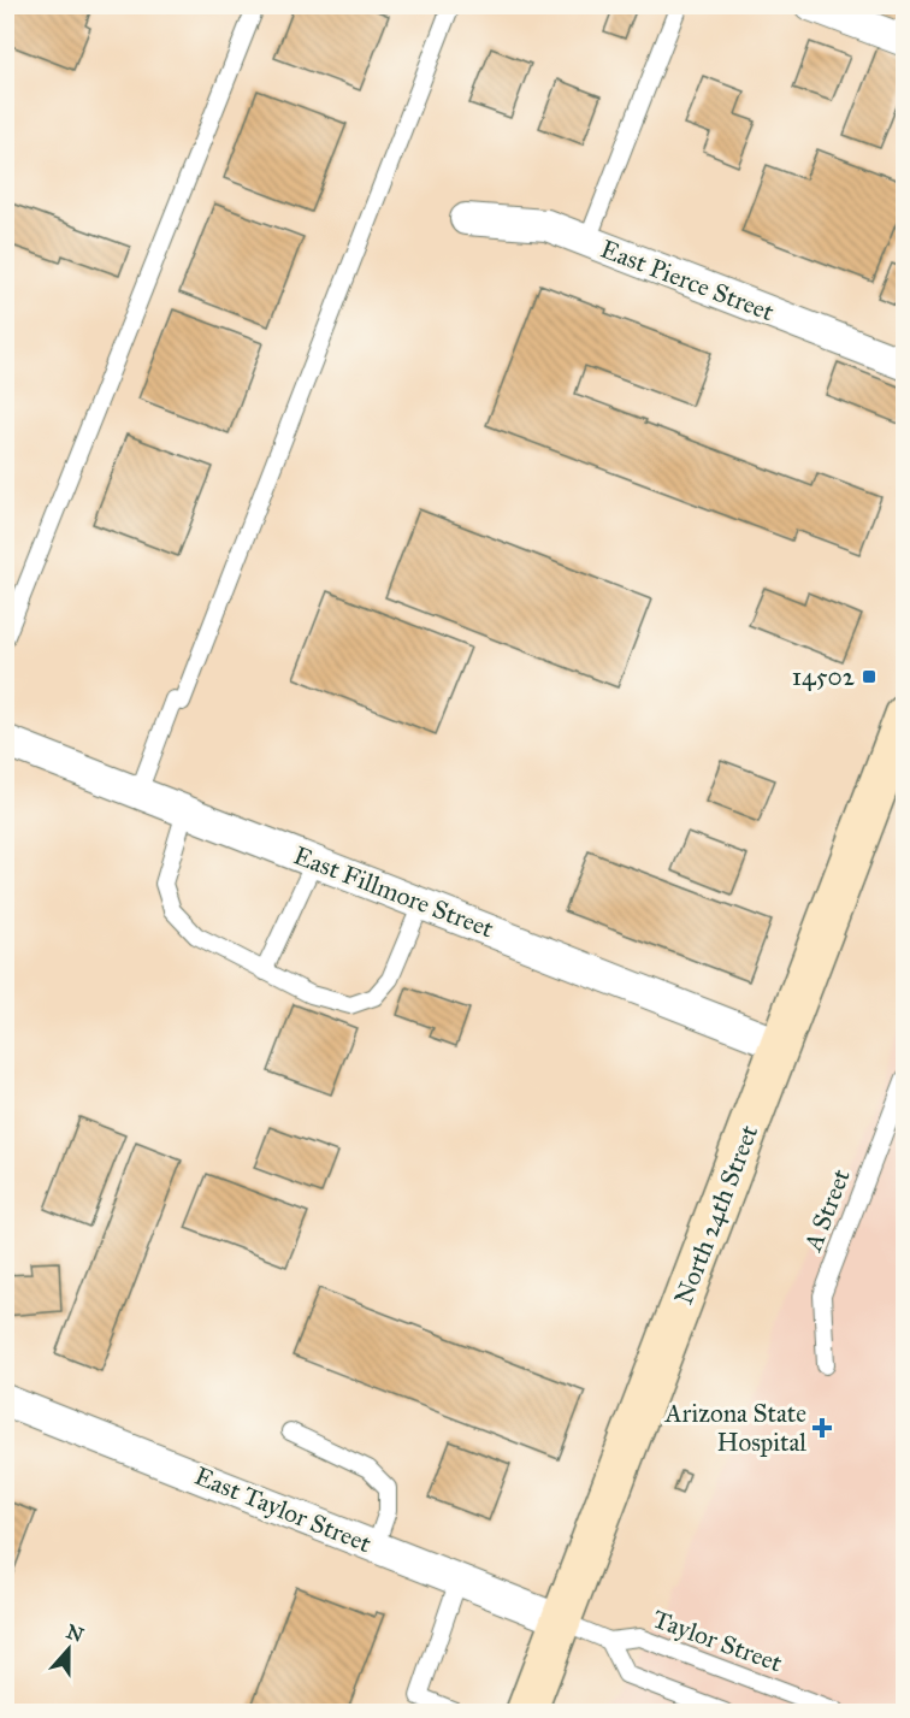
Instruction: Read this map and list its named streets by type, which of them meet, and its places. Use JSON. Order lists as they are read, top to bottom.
{
  "streets": {
    "main road": ["North 24th Street"],
    "street": ["East Pierce Street", "East Fillmore Street", "East Taylor Street"],
    "lane": ["A Street", "Taylor Street"]
  },
  "crossings": [
    ["East Fillmore Street", "North 24th Street"],
    ["North 24th Street", "East Taylor Street"]
  ],
  "places": {
    "transit": ["14502"],
    "health": ["Arizona State Hospital"]
  },
  "north": "top"
}
